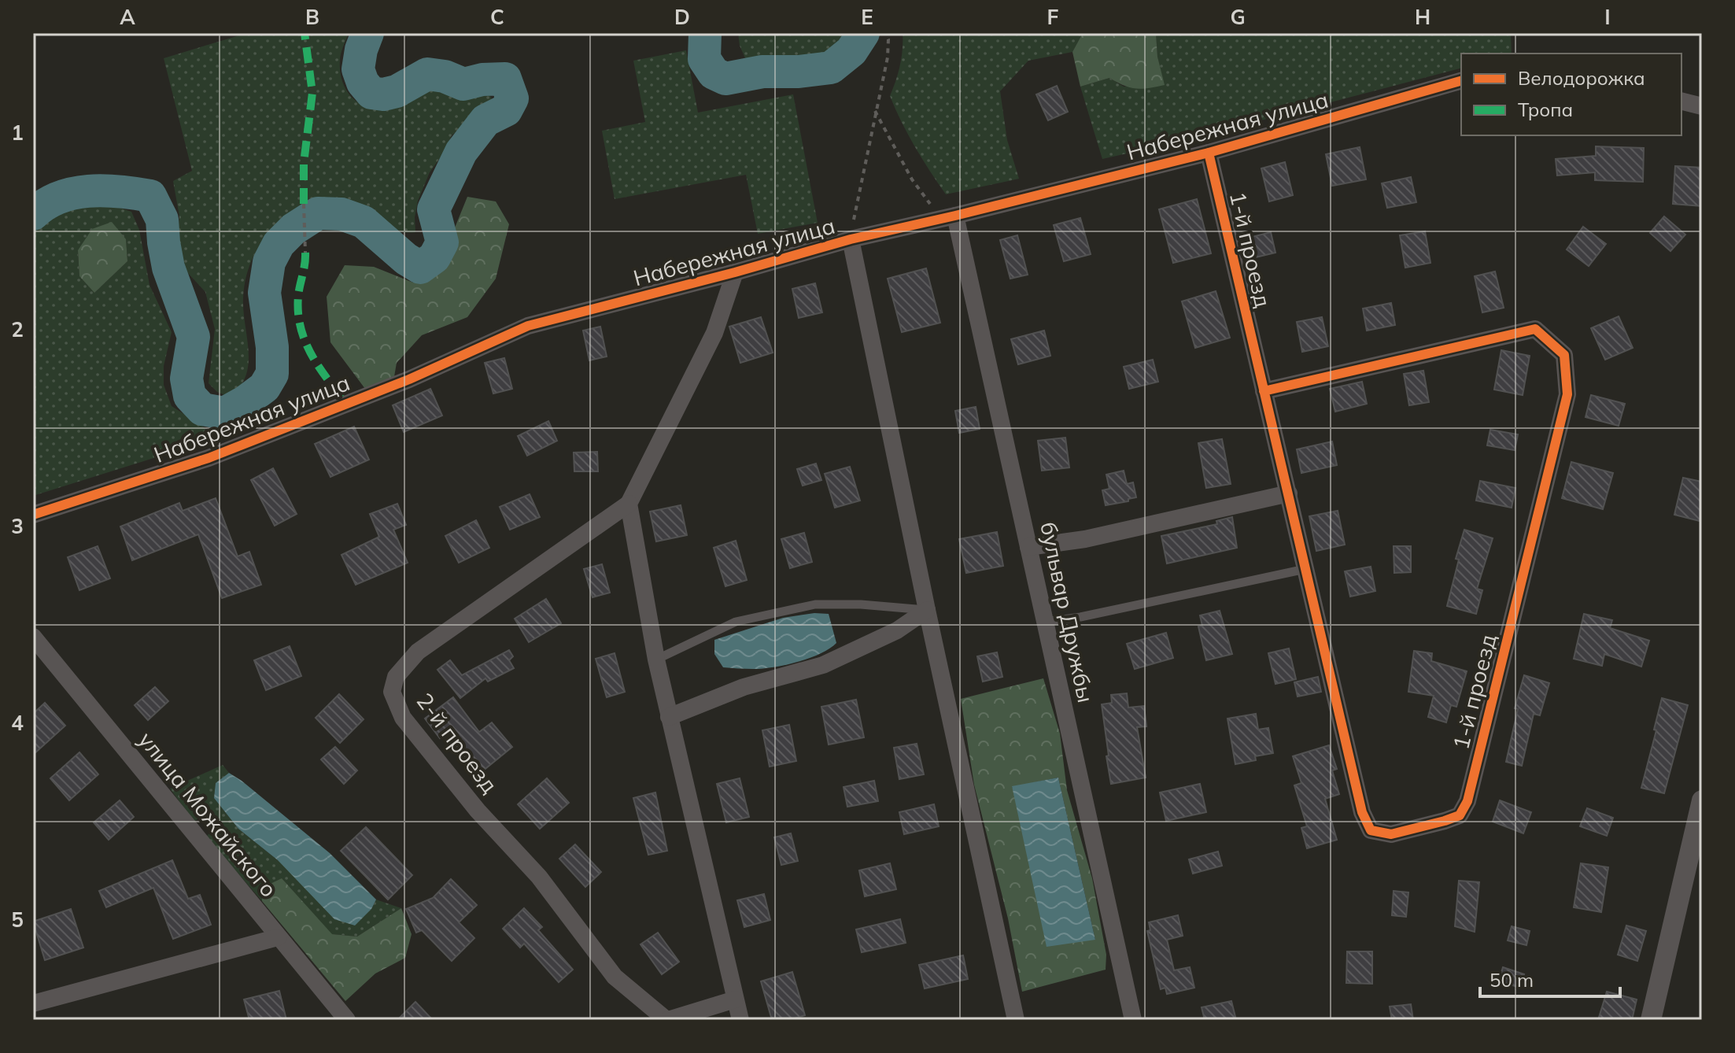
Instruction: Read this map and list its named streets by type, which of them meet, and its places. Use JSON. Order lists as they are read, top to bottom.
{
  "streets": {
    "street": [
      "Набережная улица",
      "1-й проезд",
      "бульвар Дружбы",
      "2-й проезд",
      "улица Можайского"
    ]
  },
  "crossings": [
    ["Набережная улица", "1-й проезд"],
    ["Набережная улица", "бульвар Дружбы"],
    ["Набережная улица", "2-й проезд"]
  ],
  "legend": ["Велодорожка", "Тропа"],
  "scale_bar": "50 m",
  "grid": {
    "columns": [
      "A",
      "B",
      "C",
      "D",
      "E",
      "F",
      "G",
      "H",
      "I"
    ],
    "rows": [
      "1",
      "2",
      "3",
      "4",
      "5"
    ]
  }
}
